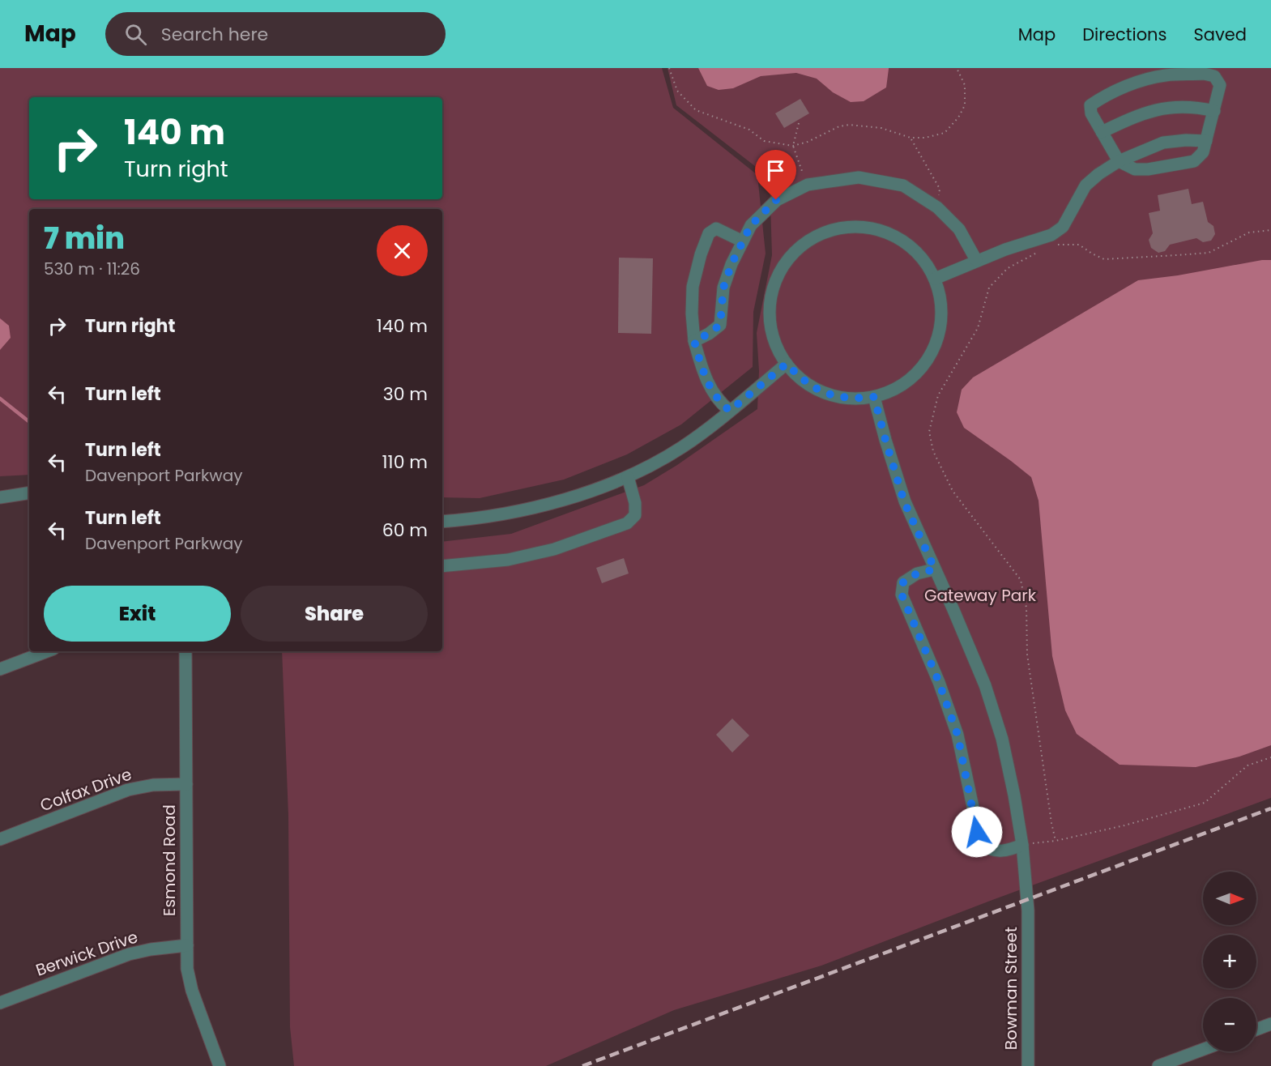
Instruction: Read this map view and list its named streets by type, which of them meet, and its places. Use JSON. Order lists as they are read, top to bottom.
{
  "streets": {
    "street": [
      "Colfax Drive",
      "Esmond Road",
      "Berwick Drive",
      "Bowman Street"
    ]
  },
  "crossings": [
    ["Colfax Drive", "Esmond Road"],
    ["Esmond Road", "Berwick Drive"]
  ],
  "parks": ["Gateway Park"],
  "north": "right",
  "page": {
    "header": "Map",
    "search": "Search here",
    "nav": ["Map", "Directions", "Saved"],
    "turn": ["140 m", "Turn right"],
    "heading": ["7 min", "530 m · 11:26"],
    "list": [
      {
        "name": "Turn right",
        "value": "140 m"
      },
      {
        "name": "Turn left",
        "value": "30 m"
      },
      {
        "name": "Turn left",
        "note": "Davenport Parkway",
        "value": "110 m"
      },
      {
        "name": "Turn left",
        "note": "Davenport Parkway",
        "value": "60 m"
      }
    ],
    "buttons": ["Exit", "Share"],
    "map_buttons": ["+", "−"]
  }
}
